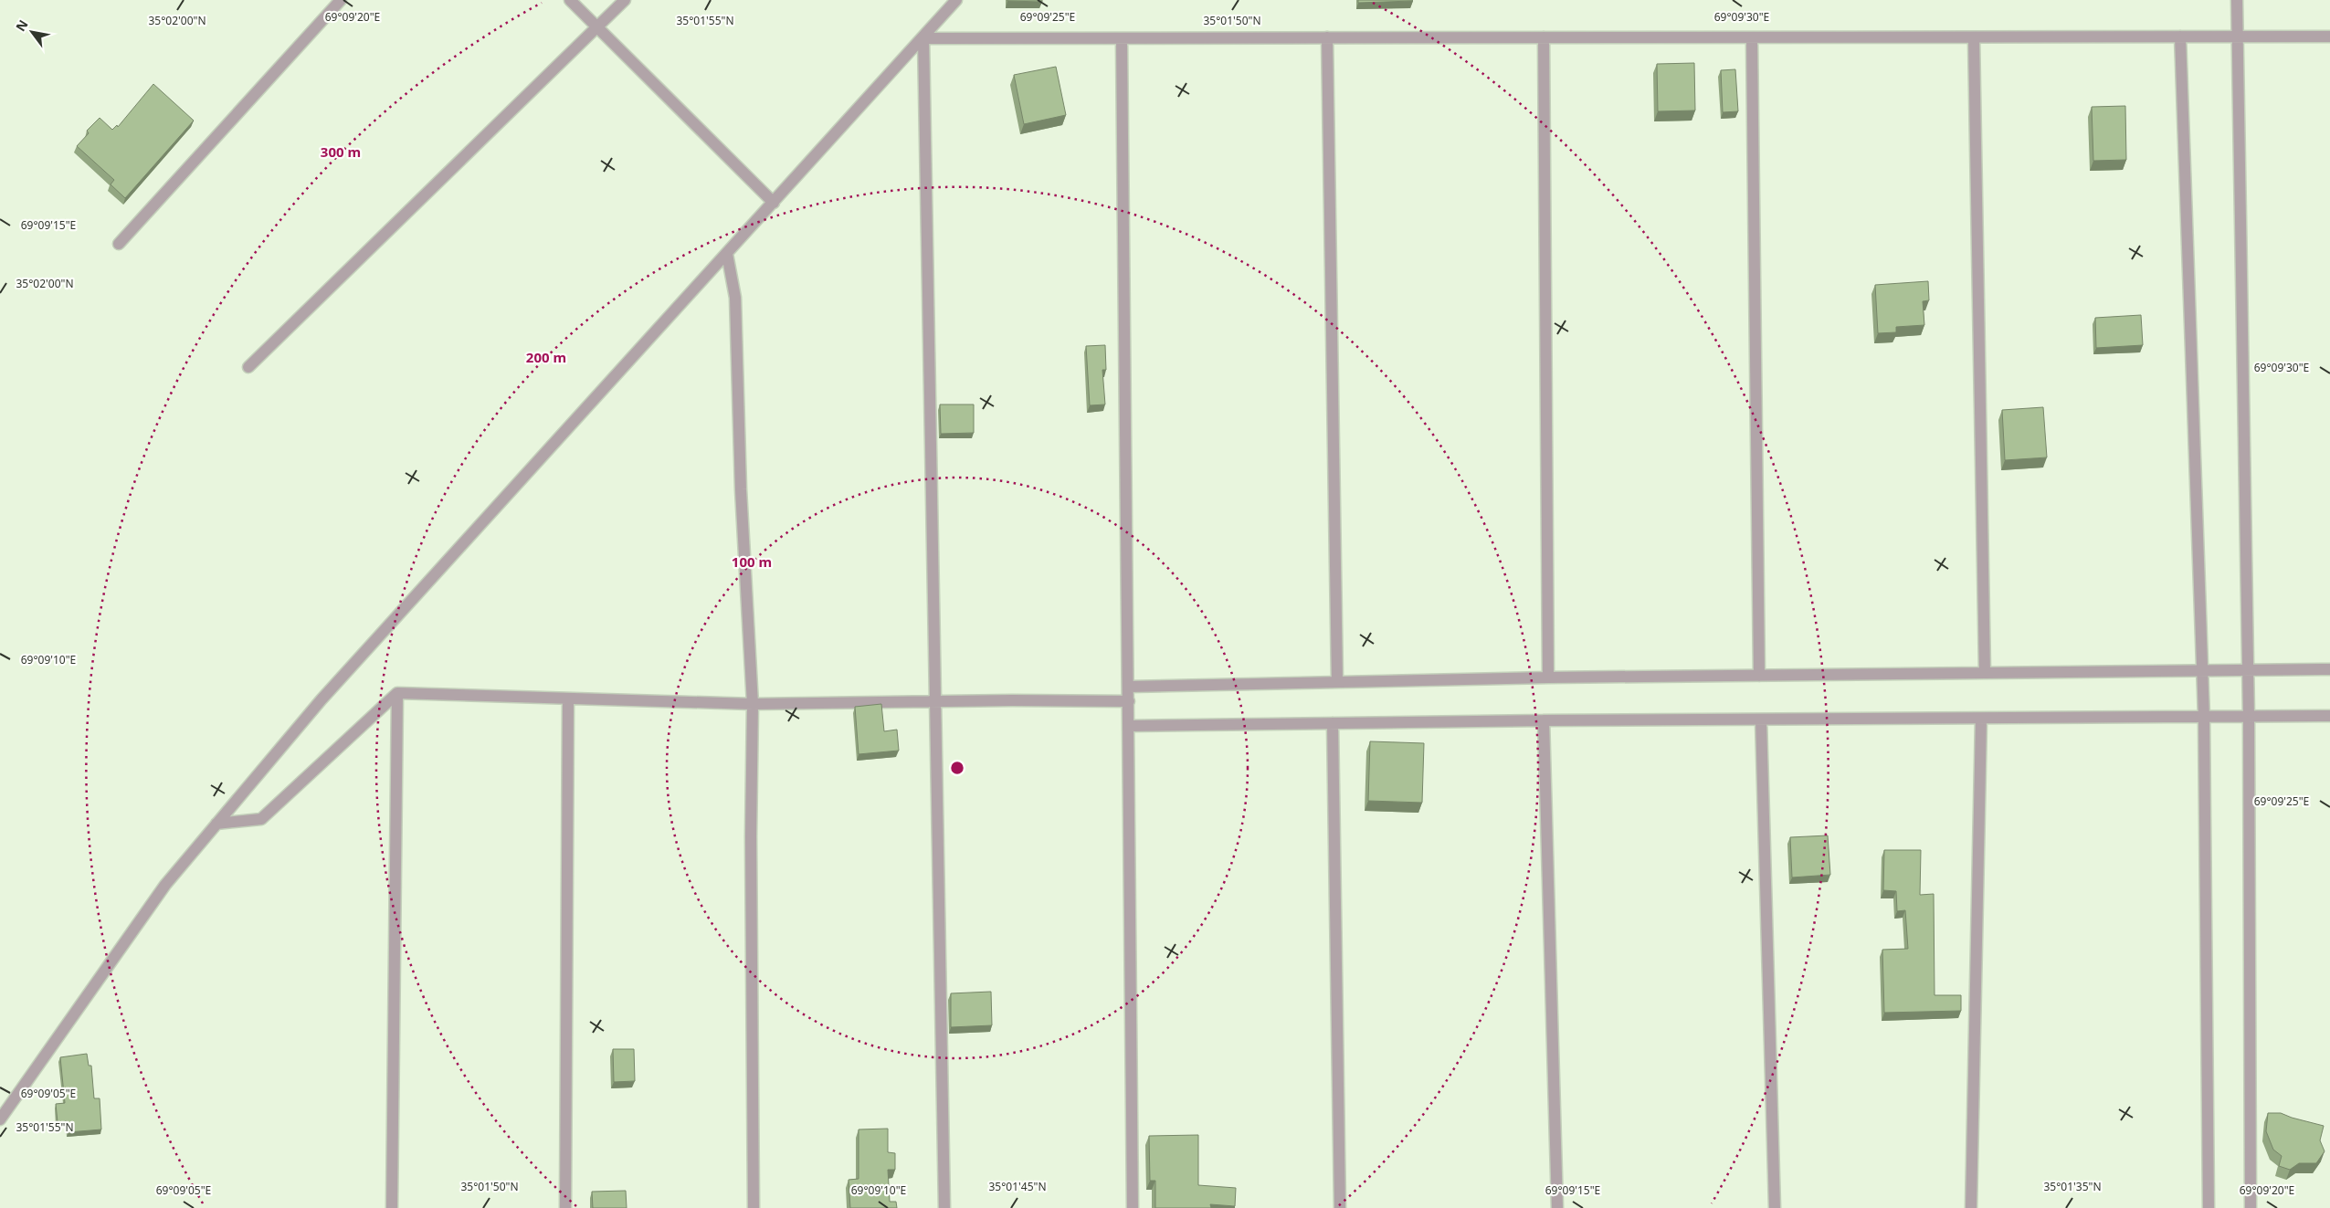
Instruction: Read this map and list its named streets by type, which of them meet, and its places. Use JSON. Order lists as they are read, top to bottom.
{
  "north": "top left",
  "coordinates": [
    "69°09'20\"E",
    "69°09'25\"E",
    "69°09'30\"E",
    "35°02'00\"N",
    "35°01'55\"N",
    "35°01'50\"N",
    "69°09'15\"E",
    "69°09'10\"E",
    "69°09'05\"E",
    "35°01'45\"N",
    "35°01'35\"N"
  ],
  "rings": ["300 m", "200 m", "100 m"]
}
